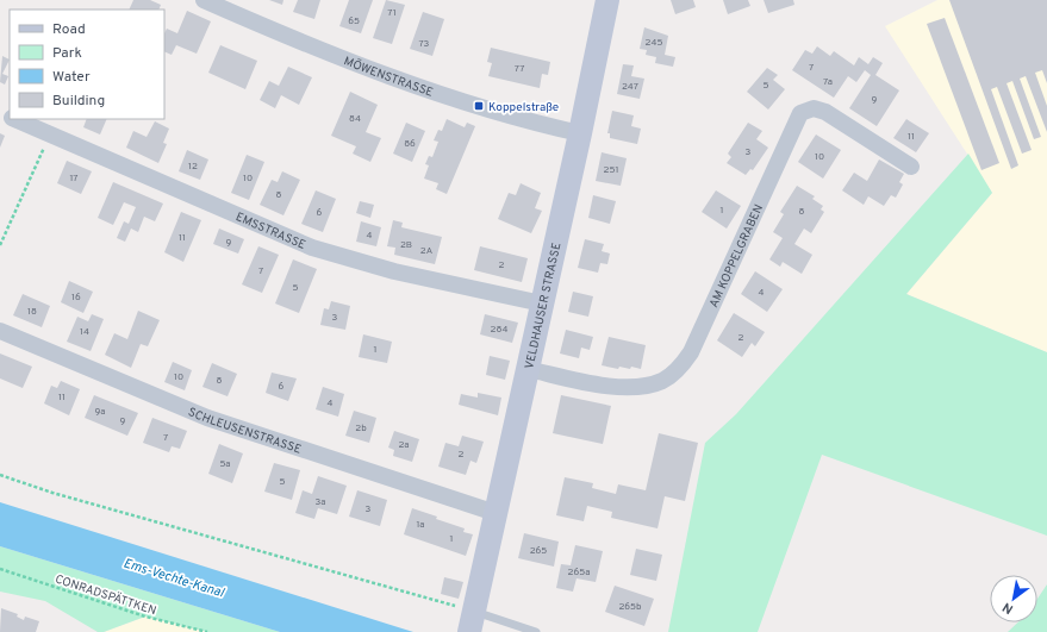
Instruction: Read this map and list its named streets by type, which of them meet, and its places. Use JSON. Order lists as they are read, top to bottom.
{
  "streets": {
    "street": [
      "MÖWENSTRASSE",
      "EMSSTRASSE",
      "AM KOPPELGRABEN",
      "VELDHAUSER STRASSE",
      "SCHLEUSENSTRASSE"
    ],
    "path": ["CONRADSPÄTTKEN"]
  },
  "crossings": [
    ["MÖWENSTRASSE", "VELDHAUSER STRASSE"],
    ["EMSSTRASSE", "VELDHAUSER STRASSE"],
    ["AM KOPPELGRABEN", "VELDHAUSER STRASSE"],
    ["VELDHAUSER STRASSE", "SCHLEUSENSTRASSE"]
  ],
  "water": ["Ems-Vechte-Kanal"],
  "places": {
    "transit": ["Koppelstraße"]
  },
  "house_numbers": [
    "71",
    "65",
    "245",
    "73",
    "7",
    "77",
    "7a",
    "5",
    "247",
    "9",
    "84",
    "11",
    "86",
    "3",
    "10",
    "12",
    "251",
    "17",
    "10",
    "8",
    "1",
    "8",
    "6",
    "4",
    "11",
    "9",
    "2B",
    "2A",
    "2",
    "7",
    "5",
    "4",
    "16",
    "18",
    "3",
    "284",
    "14",
    "2",
    "1",
    "10",
    "8",
    "6",
    "11",
    "4",
    "9a",
    "9",
    "2b",
    "7",
    "2a",
    "2",
    "5a",
    "5",
    "3a",
    "3",
    "1a",
    "1",
    "265",
    "265a",
    "265b"
  ],
  "legend": [
    "Road",
    "Park",
    "Water",
    "Building"
  ],
  "north": "bottom left"
}
